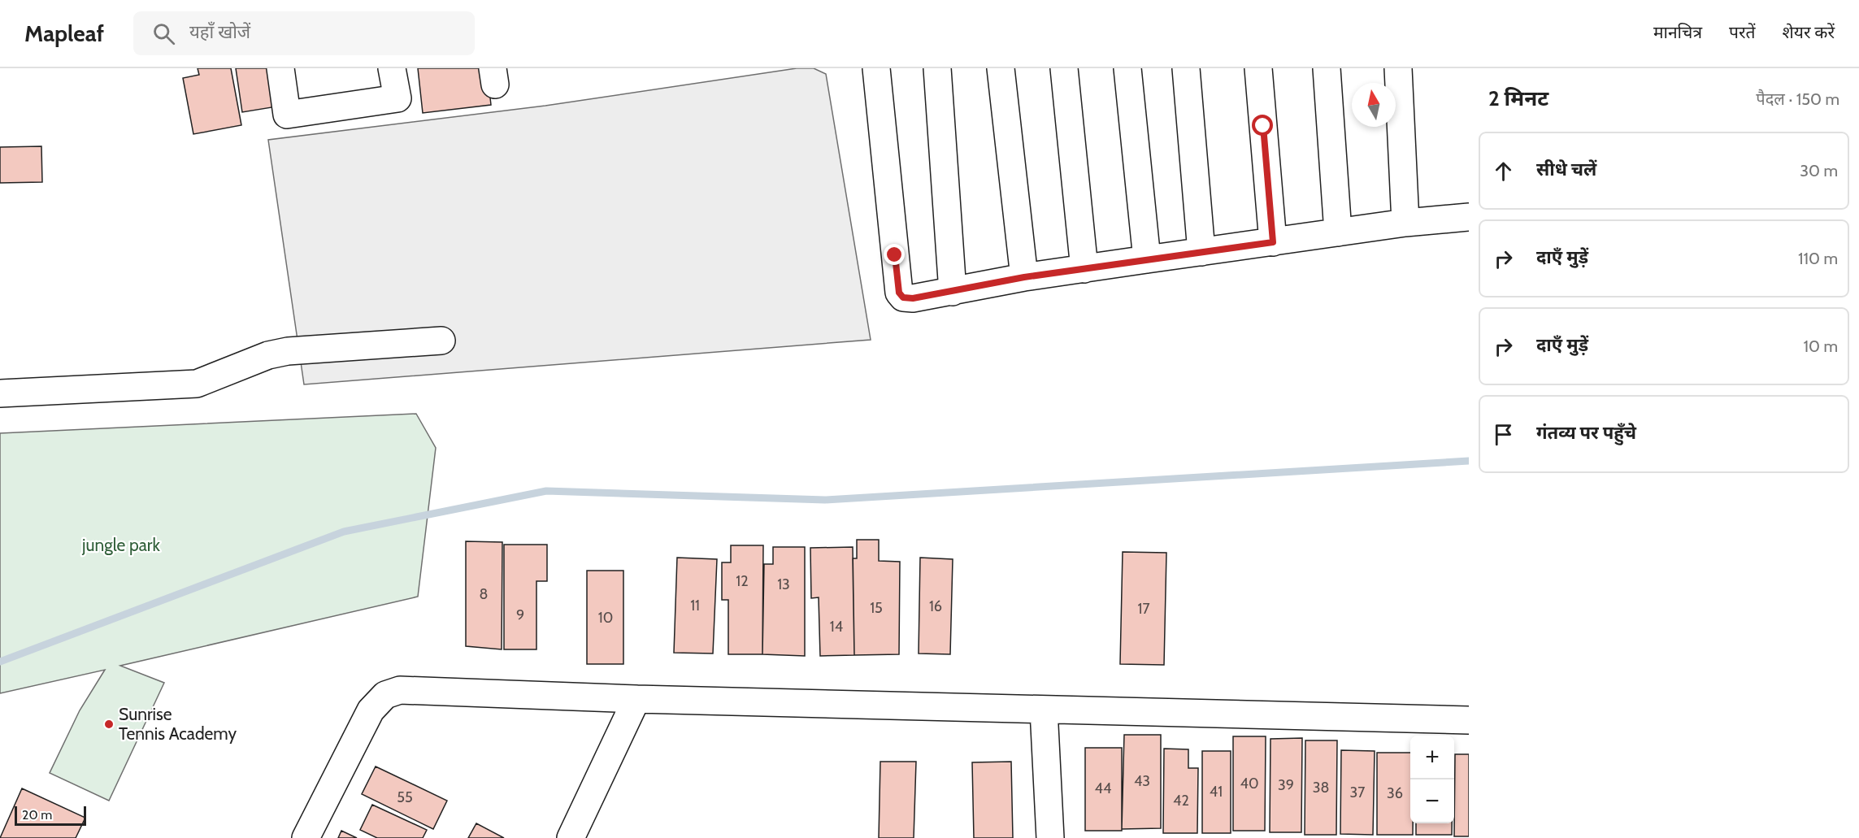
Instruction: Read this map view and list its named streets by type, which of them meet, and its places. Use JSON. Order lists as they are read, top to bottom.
{
  "parks": ["jungle park"],
  "places": ["Sunrise Tennis Academy"],
  "house_numbers": [
    "12",
    "13",
    "8",
    "11",
    "16",
    "15",
    "17",
    "9",
    "10",
    "14",
    "43",
    "40",
    "39",
    "38",
    "44",
    "41",
    "37",
    "36",
    "55",
    "42"
  ],
  "scale_bar": "20 m",
  "north": "top",
  "page": {
    "header": "Mapleaf",
    "search": "यहाँ खोजें",
    "nav": ["मानचित्र", "परतें", "शेयर करें"],
    "heading": ["2 मिनट", "पैदल · 150 m"],
    "list": [
      ["सीधे चलें", "30 m"],
      ["दाएँ मुड़ें", "110 m"],
      ["दाएँ मुड़ें", "10 m"],
      "गंतव्य पर पहुँचे"
    ],
    "map_buttons": ["+", "−"],
    "scale": "20 m"
  }
}
